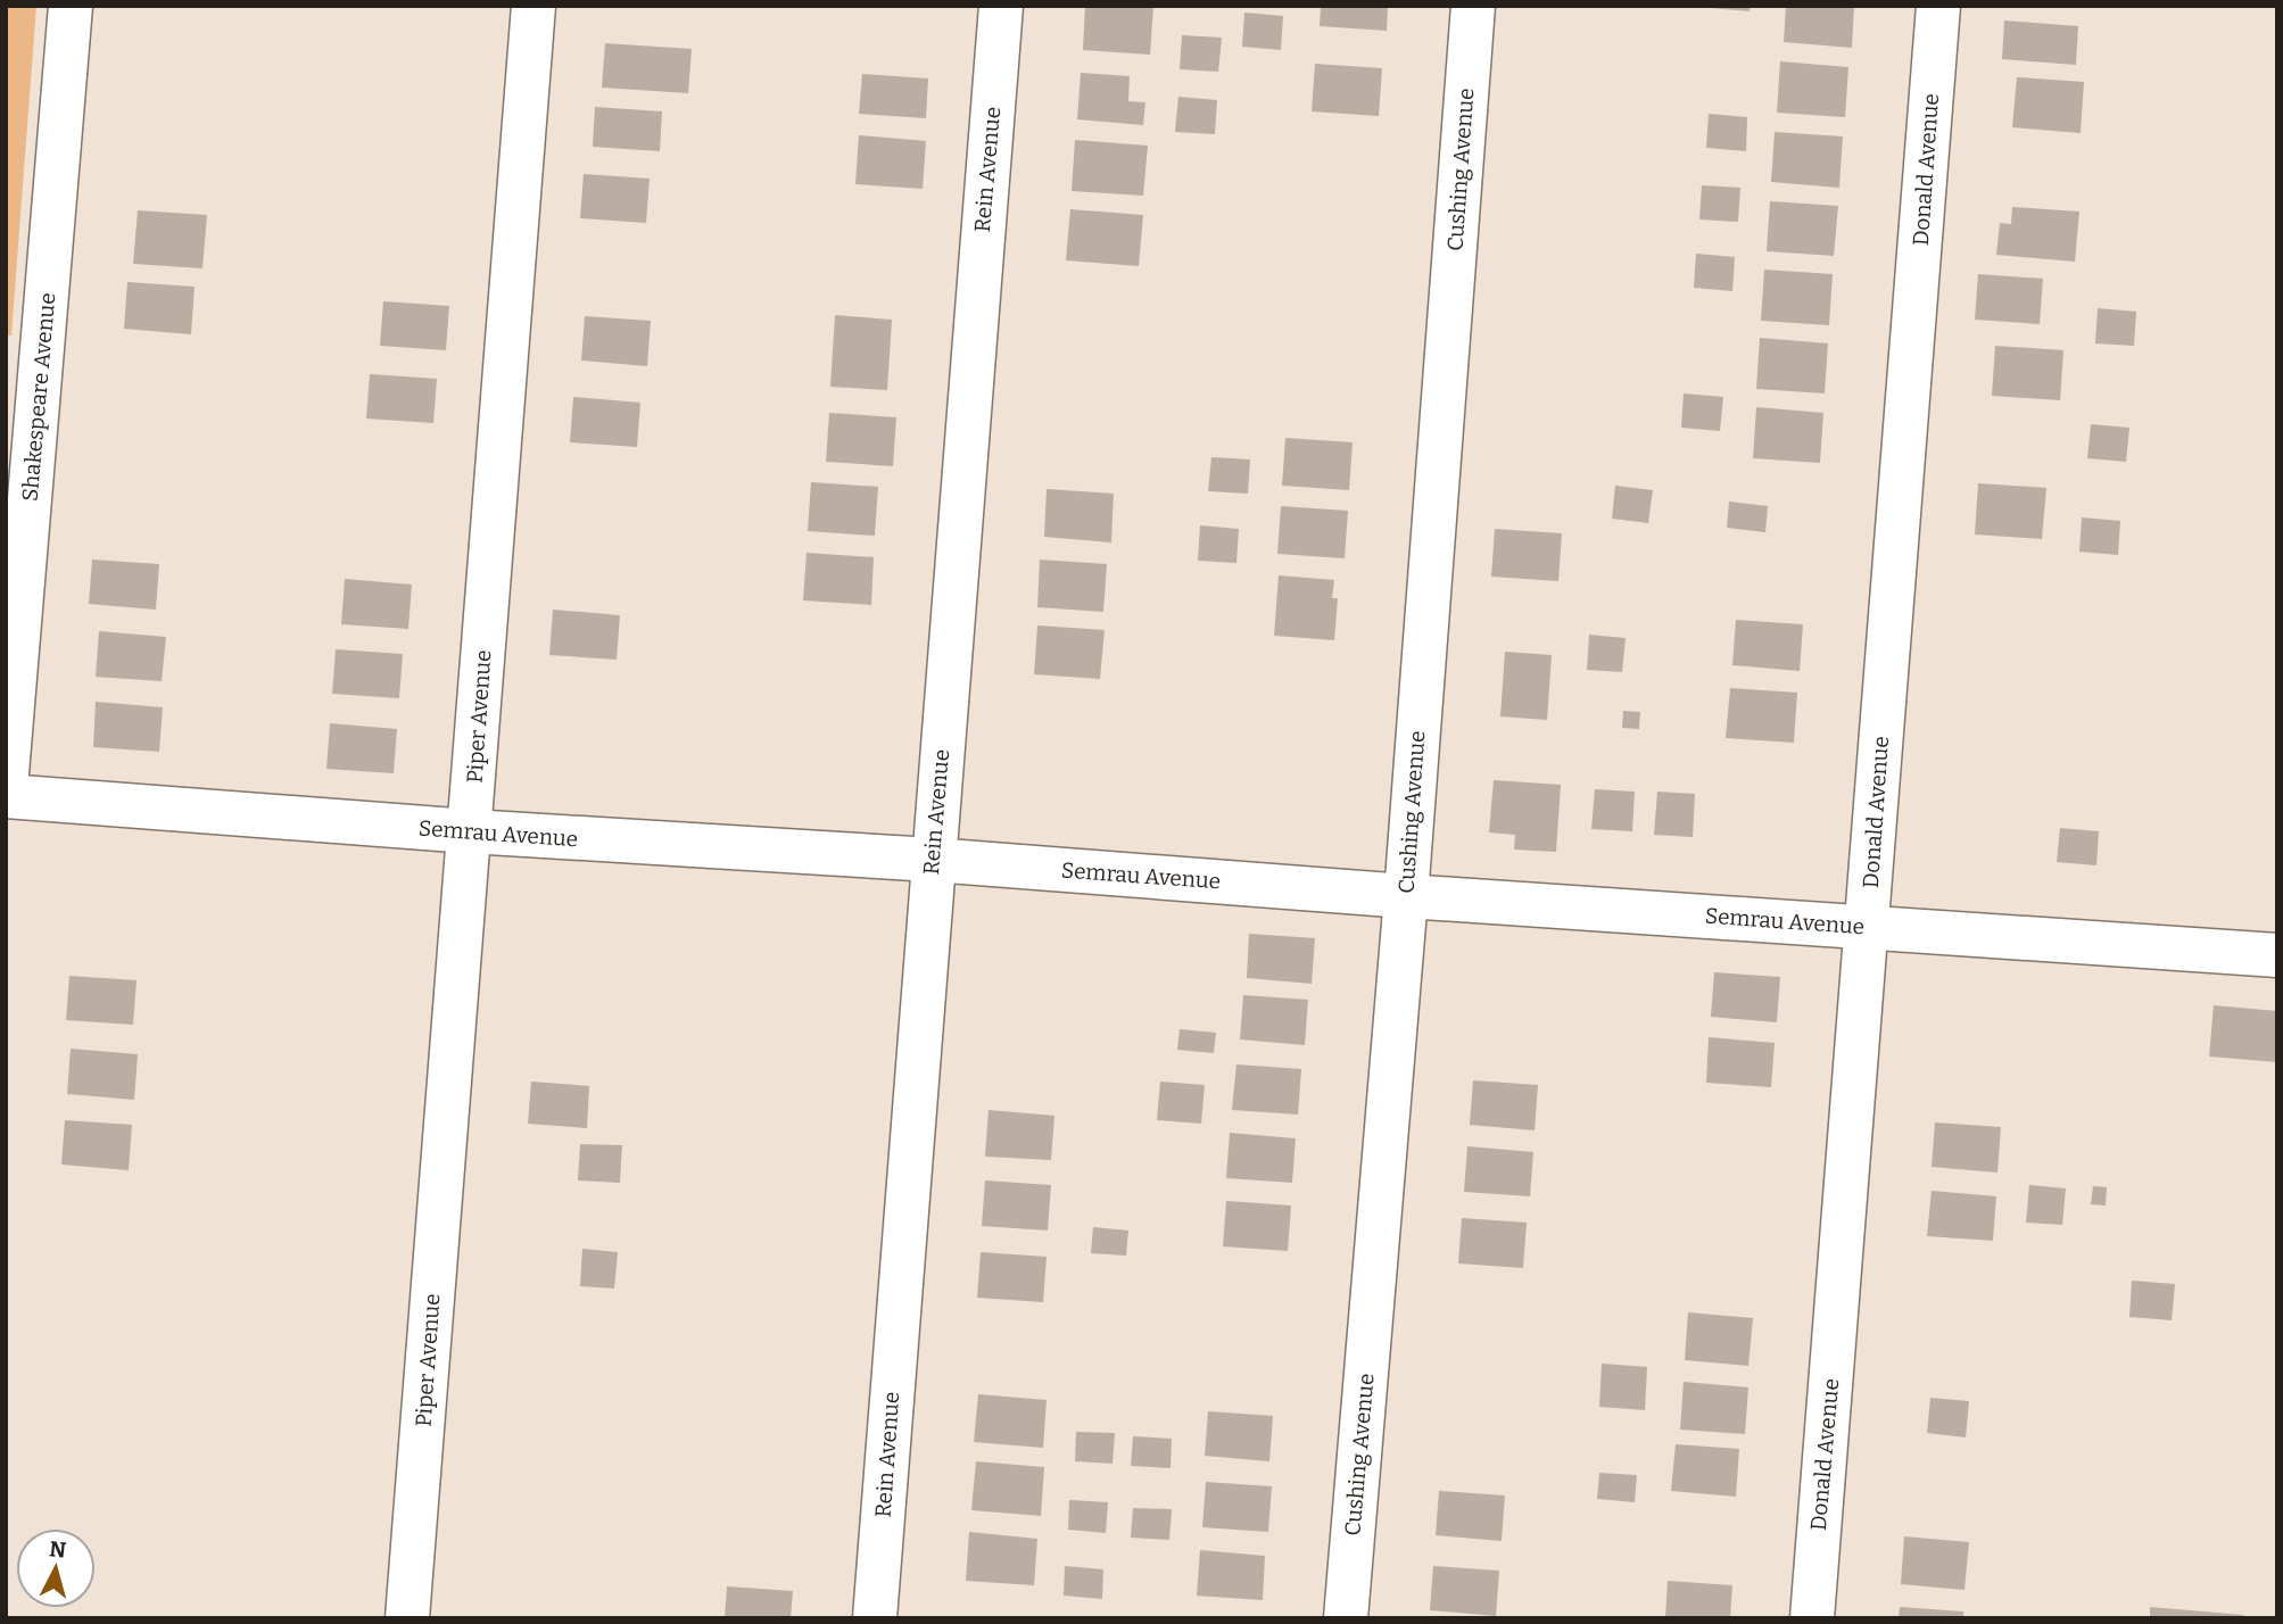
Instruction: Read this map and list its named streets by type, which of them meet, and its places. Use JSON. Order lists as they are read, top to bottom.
{
  "streets": {
    "street": [
      "Rein Avenue",
      "Cushing Avenue",
      "Donald Avenue",
      "Shakespeare Avenue",
      "Piper Avenue",
      "Semrau Avenue"
    ]
  },
  "crossings": [
    ["Rein Avenue", "Semrau Avenue"],
    ["Cushing Avenue", "Semrau Avenue"],
    ["Donald Avenue", "Semrau Avenue"],
    ["Piper Avenue", "Semrau Avenue"]
  ],
  "north": "top"
}
